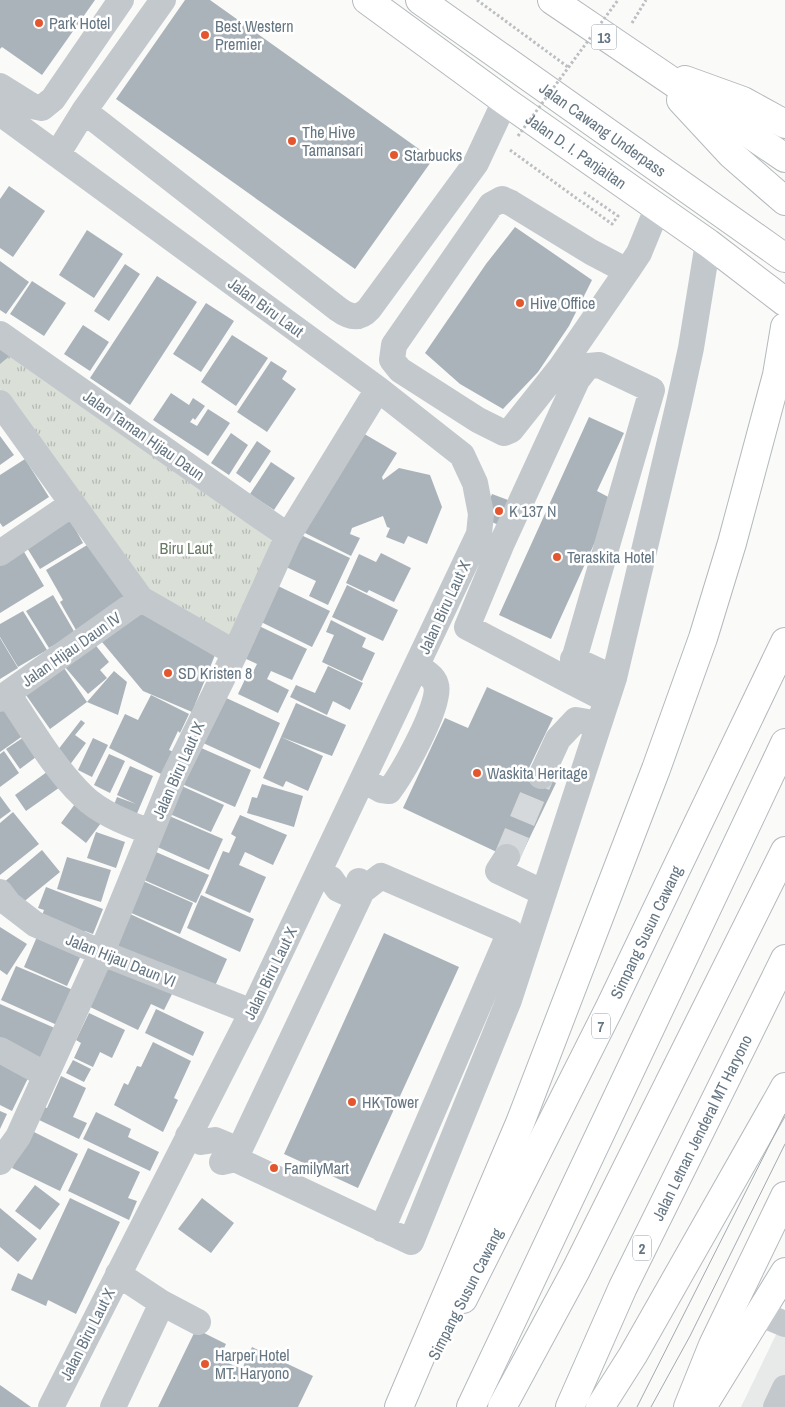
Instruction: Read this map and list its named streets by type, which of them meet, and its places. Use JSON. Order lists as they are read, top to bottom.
{
  "streets": {
    "main road": [
      "13",
      "Jalan Cawang Underpass",
      "Jalan D. I. Panjaitan",
      "Simpang Susun Cawang",
      "7",
      "Jalan Letnan Jenderal MT Haryono",
      "2"
    ],
    "street": [
      "Jalan Biru Laut",
      "Jalan Taman Hijau Daun",
      "Jalan Biru Laut X",
      "Jalan Hijau Daun IV",
      "Jalan Biru Laut IX",
      "Jalan Hijau Daun VI"
    ]
  },
  "crossings": [
    ["Jalan Biru Laut", "Jalan Biru Laut X"],
    ["Jalan Biru Laut", "Jalan Biru Laut IX"],
    ["Jalan Taman Hijau Daun", "Jalan Biru Laut IX"],
    ["Jalan Biru Laut X", "Jalan Hijau Daun VI"],
    ["Jalan Biru Laut IX", "Jalan Hijau Daun VI"]
  ],
  "parks": ["Biru Laut"],
  "places": [
    "Park Hotel",
    "Best Western Premier",
    "The Hive Tamansari",
    "Starbucks",
    "Hive Office",
    "K 137 N",
    "Teraskita Hotel",
    "SD Kristen 8",
    "Waskita Heritage",
    "HK Tower",
    "FamilyMart",
    "Harper Hotel MT. Haryono"
  ]
}
